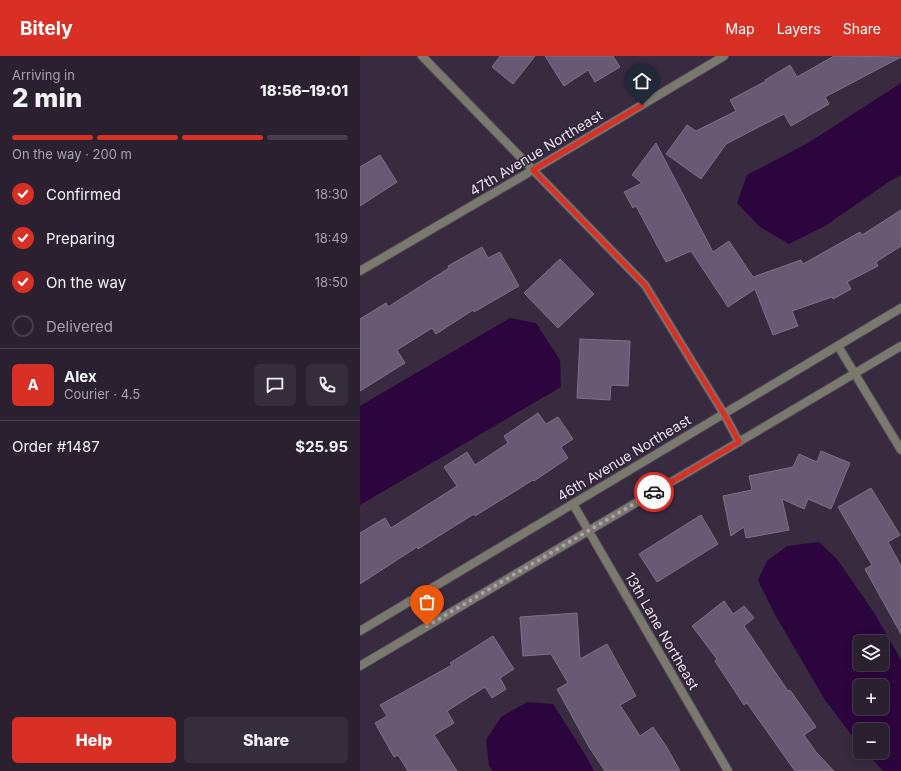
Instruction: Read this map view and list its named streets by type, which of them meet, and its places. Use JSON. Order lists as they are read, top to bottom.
{
  "streets": {
    "street": ["47th Avenue Northeast", "46th Avenue Northeast", "13th Lane Northeast"]
  },
  "crossings": [
    ["46th Avenue Northeast", "13th Lane Northeast"]
  ],
  "page": {
    "header": "Bitely",
    "nav": ["Map", "Layers", "Share"],
    "heading": ["2 min", "Arriving in", "18:56–19:01"],
    "panel": [
      "Alex",
      "Courier · 4.5",
      "Order #1487",
      "$25.95"
    ],
    "bar": "On the way · 200 m",
    "list": [
      ["Confirmed", "18:30"],
      ["Preparing", "18:49"],
      ["On the way", "18:50"],
      "Delivered"
    ],
    "round": "A",
    "map_buttons": ["+", "−"],
    "buttons": ["Help", "Share"]
  }
}
